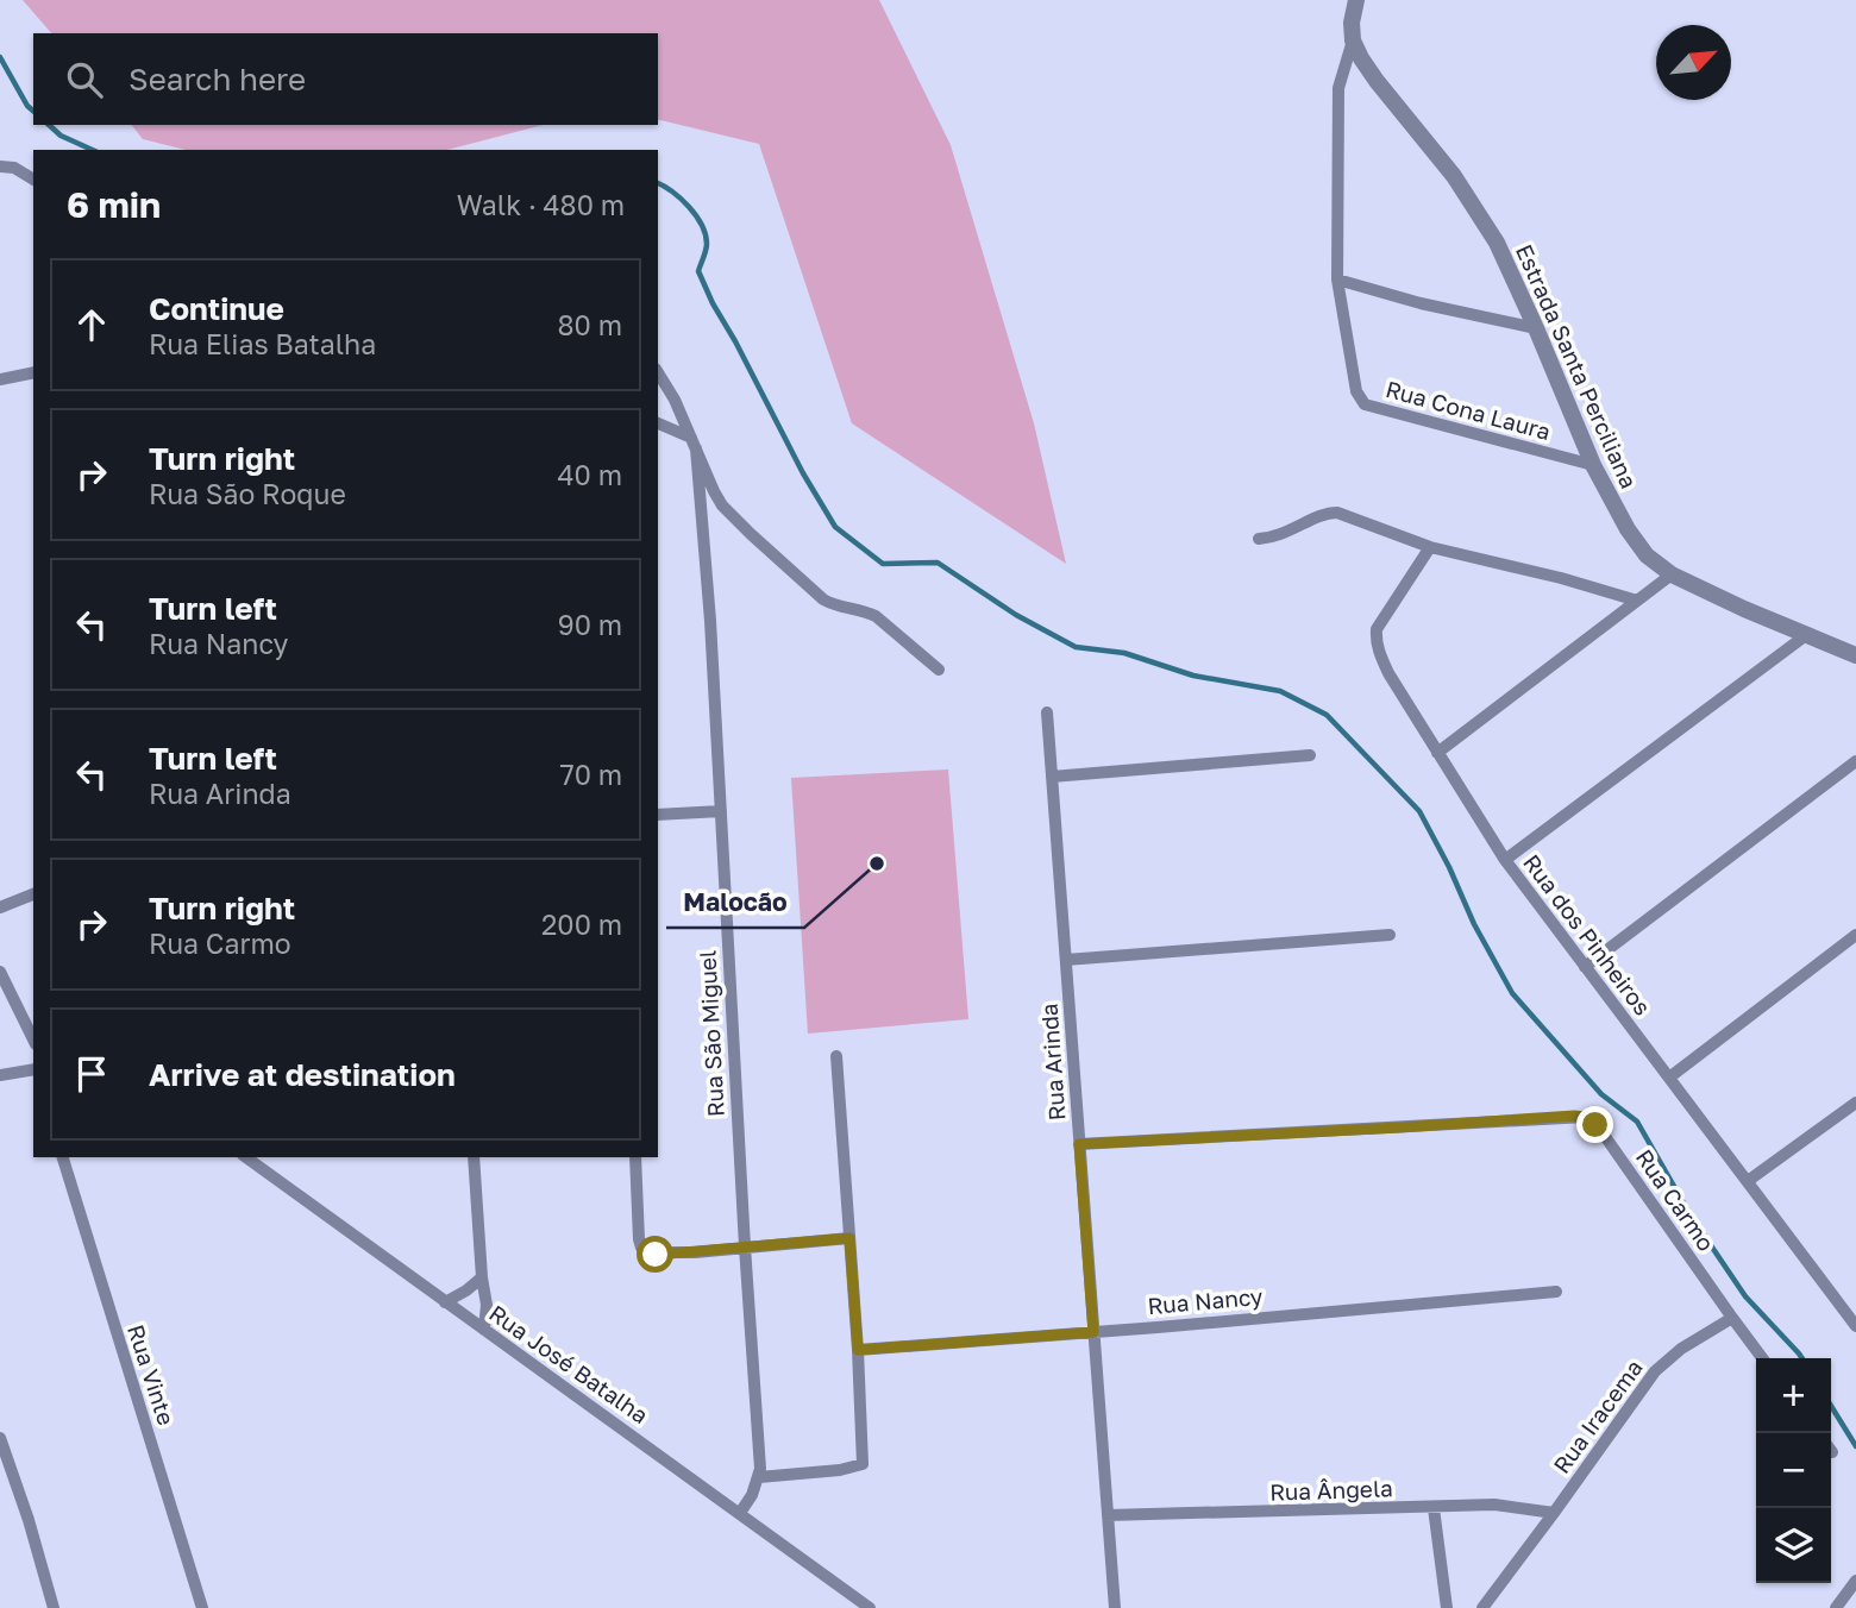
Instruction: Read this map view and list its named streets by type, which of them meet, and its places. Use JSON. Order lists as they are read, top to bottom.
{
  "streets": {
    "street": [
      "Estrada Santa Perciliana",
      "Rua Cona Laura",
      "Rua dos Pinheiros",
      "Rua São Miguel",
      "Rua Arinda",
      "Rua Carmo",
      "Rua Nancy",
      "Rua José Batalha",
      "Rua Vinte",
      "Rua Iracema",
      "Rua Ângela"
    ]
  },
  "crossings": [
    ["Estrada Santa Perciliana", "Rua Cona Laura"],
    ["Rua Arinda", "Rua Carmo"],
    ["Rua Arinda", "Rua Nancy"],
    ["Rua Arinda", "Rua Ângela"],
    ["Rua Carmo", "Rua Iracema"],
    ["Rua Iracema", "Rua Ângela"]
  ],
  "places": ["Malocão"],
  "north": "top right",
  "page": {
    "search": "Search here",
    "heading": ["6 min", "Walk · 480 m"],
    "list": [
      ["Continue", "Rua Elias Batalha", "80 m"],
      ["Turn right", "Rua São Roque", "40 m"],
      ["Turn left", "Rua Nancy", "90 m"],
      ["Turn left", "Rua Arinda", "70 m"],
      ["Turn right", "Rua Carmo", "200 m"],
      "Arrive at destination"
    ],
    "map_buttons": ["+", "−"]
  }
}
